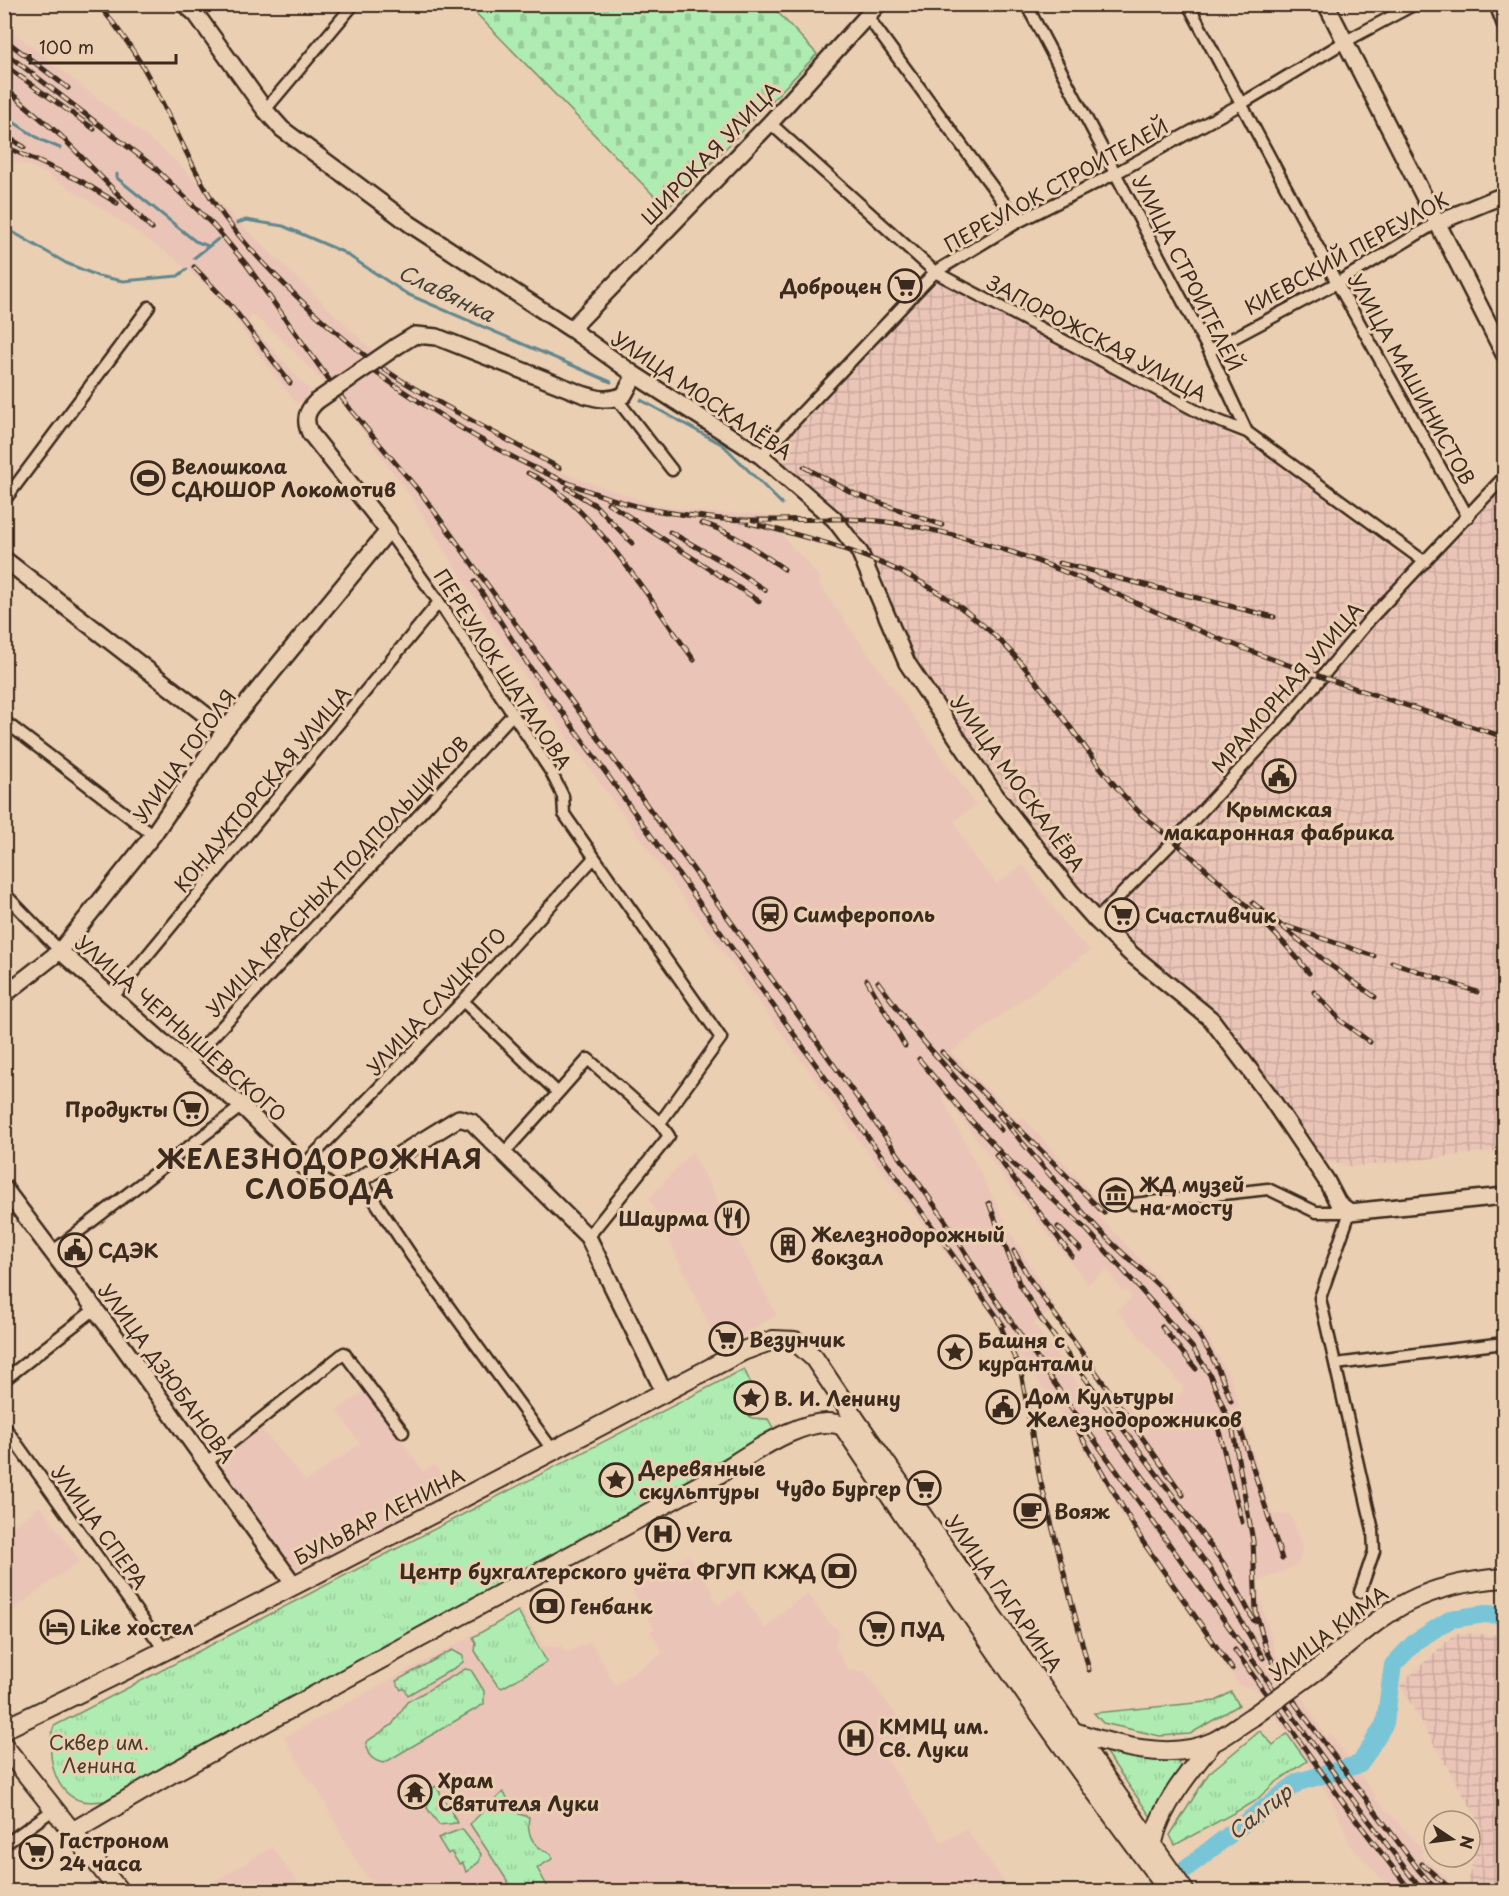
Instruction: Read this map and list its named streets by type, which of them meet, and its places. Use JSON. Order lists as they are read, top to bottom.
{
  "streets": {
    "main road": [
      "ШИРОКАЯ УЛИЦА",
      "КИЕВСКИЙ ПЕРЕУЛОК",
      "УЛИЦА МОСКАЛЁВА",
      "УЛИЦА ГОГОЛЯ",
      "УЛИЦА ЧЕРНЫШЕВСКОГО",
      "УЛИЦА ДЗЮБАНОВА",
      "БУЛЬВАР ЛЕНИНА",
      "УЛИЦА ГАГАРИНА",
      "УЛИЦА КИМА"
    ],
    "street": [
      "ПЕРЕУЛОК СТРОИТЕЛЕЙ",
      "УЛИЦА СТРОИТЕЛЕЙ",
      "ЗАПОРОЖСКАЯ УЛИЦА",
      "УЛИЦА МАШИНИСТОВ",
      "ПЕРЕУЛОК ШАТАЛОВА",
      "МРАМОРНАЯ УЛИЦА",
      "КОНДУКТОРСКАЯ УЛИЦА",
      "УЛИЦА КРАСНЫХ ПОДПОЛЬЩИКОВ",
      "УЛИЦА СЛУЦКОГО",
      "УЛИЦА СПЕРА"
    ]
  },
  "crossings": [
    ["ШИРОКАЯ УЛИЦА", "ЗАПОРОЖСКАЯ УЛИЦА"],
    ["ШИРОКАЯ УЛИЦА", "УЛИЦА МОСКАЛЁВА"],
    ["ПЕРЕУЛОК СТРОИТЕЛЕЙ", "УЛИЦА СТРОИТЕЛЕЙ"],
    ["ПЕРЕУЛОК СТРОИТЕЛЕЙ", "ЗАПОРОЖСКАЯ УЛИЦА"],
    ["ПЕРЕУЛОК СТРОИТЕЛЕЙ", "УЛИЦА МАШИНИСТОВ"],
    ["ПЕРЕУЛОК СТРОИТЕЛЕЙ", "УЛИЦА МОСКАЛЁВА"],
    ["КИЕВСКИЙ ПЕРЕУЛОК", "УЛИЦА СТРОИТЕЛЕЙ"],
    ["КИЕВСКИЙ ПЕРЕУЛОК", "УЛИЦА МАШИНИСТОВ"],
    ["УЛИЦА СТРОИТЕЛЕЙ", "ЗАПОРОЖСКАЯ УЛИЦА"],
    ["ЗАПОРОЖСКАЯ УЛИЦА", "МРАМОРНАЯ УЛИЦА"],
    ["УЛИЦА МАШИНИСТОВ", "МРАМОРНАЯ УЛИЦА"],
    ["УЛИЦА МОСКАЛЁВА", "МРАМОРНАЯ УЛИЦА"],
    ["ПЕРЕУЛОК ШАТАЛОВА", "УЛИЦА ГОГОЛЯ"],
    ["ПЕРЕУЛОК ШАТАЛОВА", "КОНДУКТОРСКАЯ УЛИЦА"],
    ["ПЕРЕУЛОК ШАТАЛОВА", "УЛИЦА КРАСНЫХ ПОДПОЛЬЩИКОВ"],
    ["ПЕРЕУЛОК ШАТАЛОВА", "УЛИЦА СЛУЦКОГО"],
    ["УЛИЦА ГОГОЛЯ", "УЛИЦА ЧЕРНЫШЕВСКОГО"],
    ["КОНДУКТОРСКАЯ УЛИЦА", "УЛИЦА ЧЕРНЫШЕВСКОГО"],
    ["УЛИЦА КРАСНЫХ ПОДПОЛЬЩИКОВ", "УЛИЦА ЧЕРНЫШЕВСКОГО"],
    ["УЛИЦА СЛУЦКОГО", "УЛИЦА ЧЕРНЫШЕВСКОГО"],
    ["УЛИЦА ДЗЮБАНОВА", "БУЛЬВАР ЛЕНИНА"],
    ["БУЛЬВАР ЛЕНИНА", "УЛИЦА СПЕРА"],
    ["БУЛЬВАР ЛЕНИНА", "УЛИЦА ГАГАРИНА"]
  ],
  "districts": ["ЖЕЛЕЗНОДОРОЖНАЯ СЛОБОДА"],
  "water": ["Славянка", "Салгир"],
  "parks": ["Сквер им. Ленина"],
  "places": {
    "supermarket": [
      "Доброцен",
      "Счастливчик",
      "Продукты",
      "Везунчик",
      "Чудо Бургер",
      "ПУД",
      "Гастроном 24 часа"
    ],
    "sports": ["Велошкола СДЮШОР Локомотив"],
    "public building": ["Крымская макаронная фабрика", "СДЭК", "Дом Культуры Железнодорожников"],
    "station": ["Симферополь"],
    "museum": ["ЖД музей на мосту"],
    "restaurant": ["Шаурма"],
    "building": ["Железнодорожный вокзал"],
    "place": ["Башня с курантами", "В. И. Ленину", "Деревянные скульптуры"],
    "cafe": ["Вояж"],
    "hospital": ["Vera", "КММЦ им. Св. Луки"],
    "bank": ["Центр бухгалтерского учёта ФГУП КЖД", "Генбанк"],
    "hotel": ["Like хостел"],
    "temple": ["Храм Святителя Луки"]
  },
  "scale_bar": "100 m",
  "north": "right"
}
